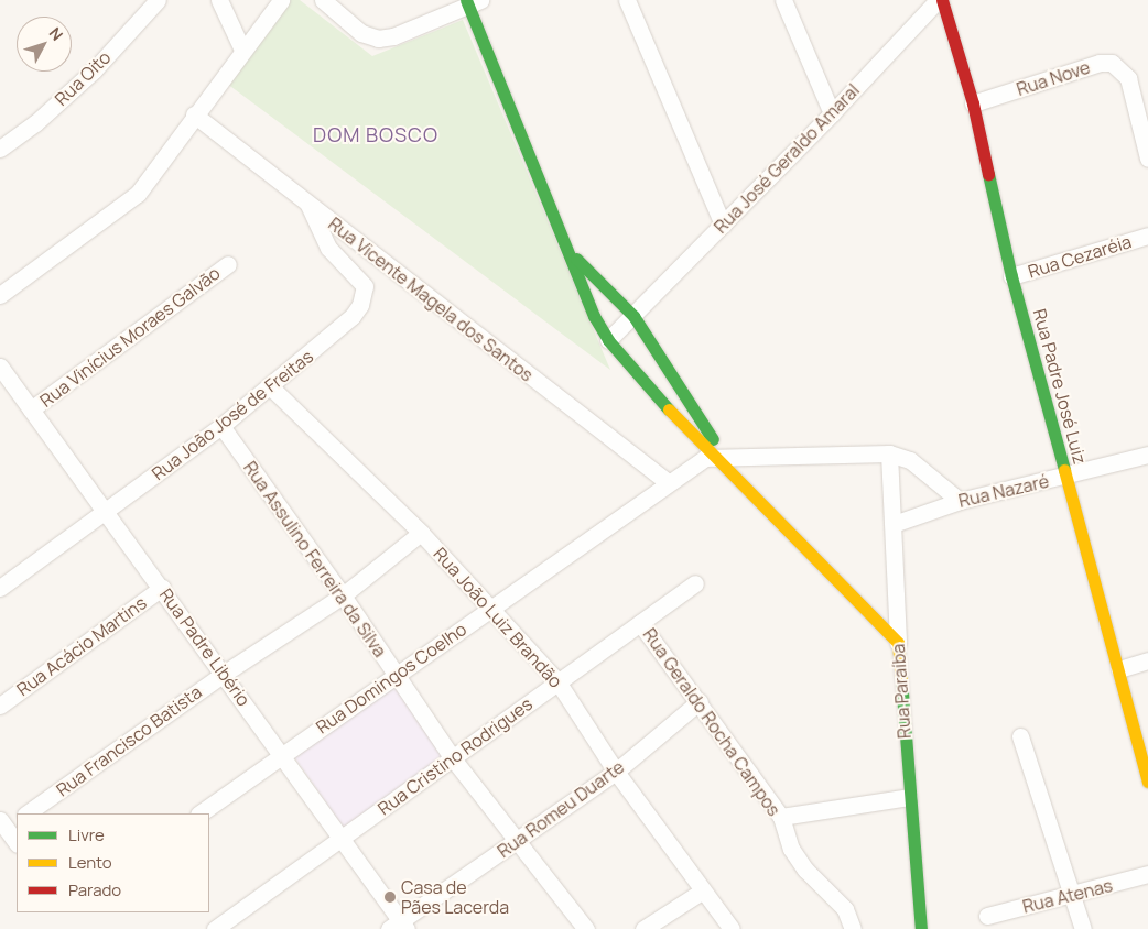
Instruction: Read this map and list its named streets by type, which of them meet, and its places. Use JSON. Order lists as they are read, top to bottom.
{
  "streets": {
    "street": [
      "Rua Oito",
      "Rua Nove",
      "Rua José Geraldo Amaral",
      "Rua Cezaréia",
      "Rua Vicente Magela dos Santos",
      "Rua Vinícius Moraes Galvão",
      "Rua Padre José Luiz",
      "Rua João José de Freitas",
      "Rua Nazaré",
      "Rua Assulino Ferreira da Silva",
      "Rua João Luiz Brandão",
      "Rua Acácio Martins",
      "Rua Padre Libério",
      "Rua Domingos Coelho",
      "Rua Paraíba",
      "Rua Geraldo Rocha Campos",
      "Rua Francisco Batista",
      "Rua Cristino Rodrigues",
      "Rua Romeu Duarte",
      "Rua Atenas"
    ]
  },
  "crossings": [
    ["Rua Nove", "Rua Padre José Luiz"],
    ["Rua Cezaréia", "Rua Padre José Luiz"],
    ["Rua Vicente Magela dos Santos", "Rua João José de Freitas"],
    ["Rua Vicente Magela dos Santos", "Rua Domingos Coelho"],
    ["Rua Vinícius Moraes Galvão", "Rua Padre Libério"],
    ["Rua Padre José Luiz", "Rua Nazaré"],
    ["Rua João José de Freitas", "Rua Assulino Ferreira da Silva"],
    ["Rua João José de Freitas", "Rua João Luiz Brandão"],
    ["Rua João José de Freitas", "Rua Padre Libério"],
    ["Rua Nazaré", "Rua Paraíba"],
    ["Rua Assulino Ferreira da Silva", "Rua Domingos Coelho"],
    ["Rua Assulino Ferreira da Silva", "Rua Francisco Batista"],
    ["Rua Assulino Ferreira da Silva", "Rua Cristino Rodrigues"],
    ["Rua Assulino Ferreira da Silva", "Rua Romeu Duarte"],
    ["Rua João Luiz Brandão", "Rua Domingos Coelho"],
    ["Rua João Luiz Brandão", "Rua Francisco Batista"],
    ["Rua João Luiz Brandão", "Rua Cristino Rodrigues"],
    ["Rua João Luiz Brandão", "Rua Romeu Duarte"],
    ["Rua Acácio Martins", "Rua Padre Libério"],
    ["Rua Padre Libério", "Rua Domingos Coelho"],
    ["Rua Padre Libério", "Rua Francisco Batista"],
    ["Rua Padre Libério", "Rua Cristino Rodrigues"],
    ["Rua Padre Libério", "Rua Romeu Duarte"],
    ["Rua Geraldo Rocha Campos", "Rua Cristino Rodrigues"],
    ["Rua Geraldo Rocha Campos", "Rua Romeu Duarte"]
  ],
  "districts": ["DOM BOSCO"],
  "places": ["Casa de Pães Lacerda"],
  "legend": ["Livre", "Lento", "Parado"],
  "north": "top right"
}
